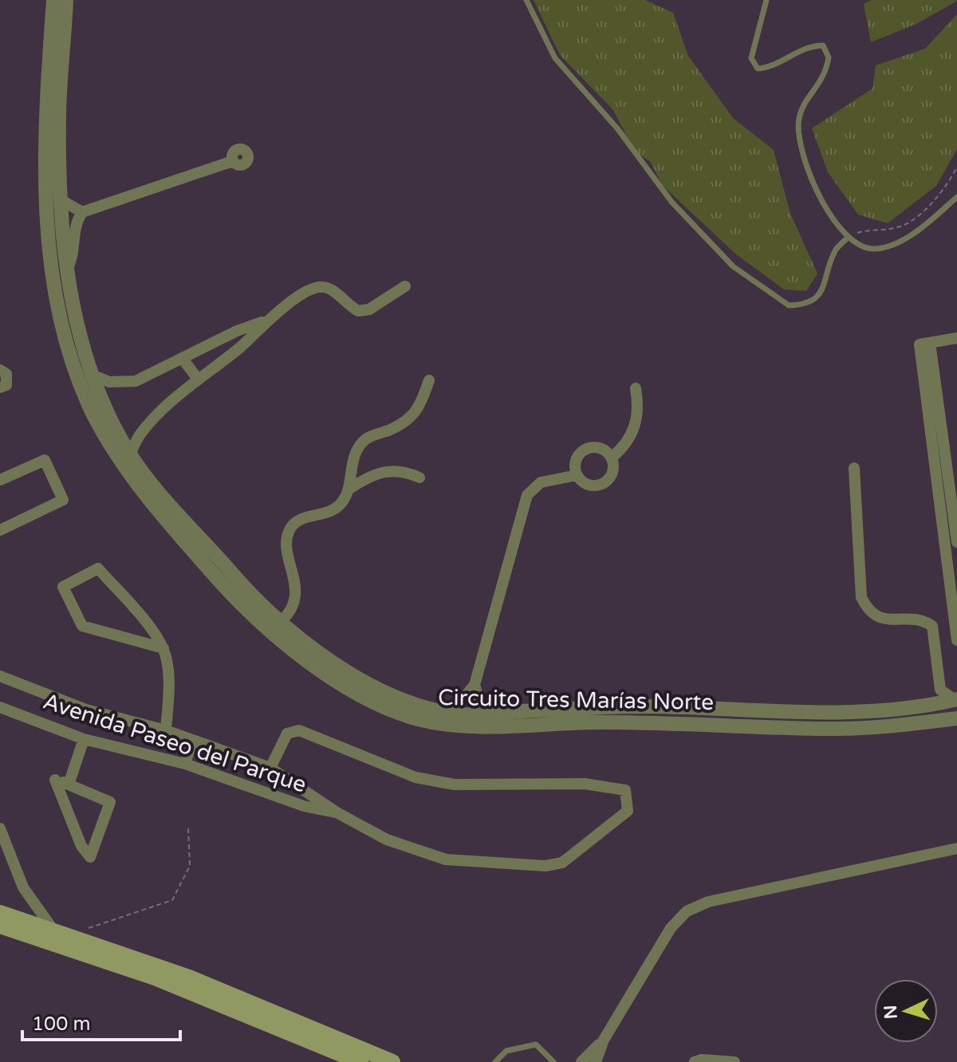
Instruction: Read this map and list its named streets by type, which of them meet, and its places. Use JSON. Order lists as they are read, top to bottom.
{
  "streets": {
    "street": ["Circuito Tres Marías Norte", "Avenida Paseo del Parque"]
  },
  "scale_bar": "100 m",
  "north": "left"
}
